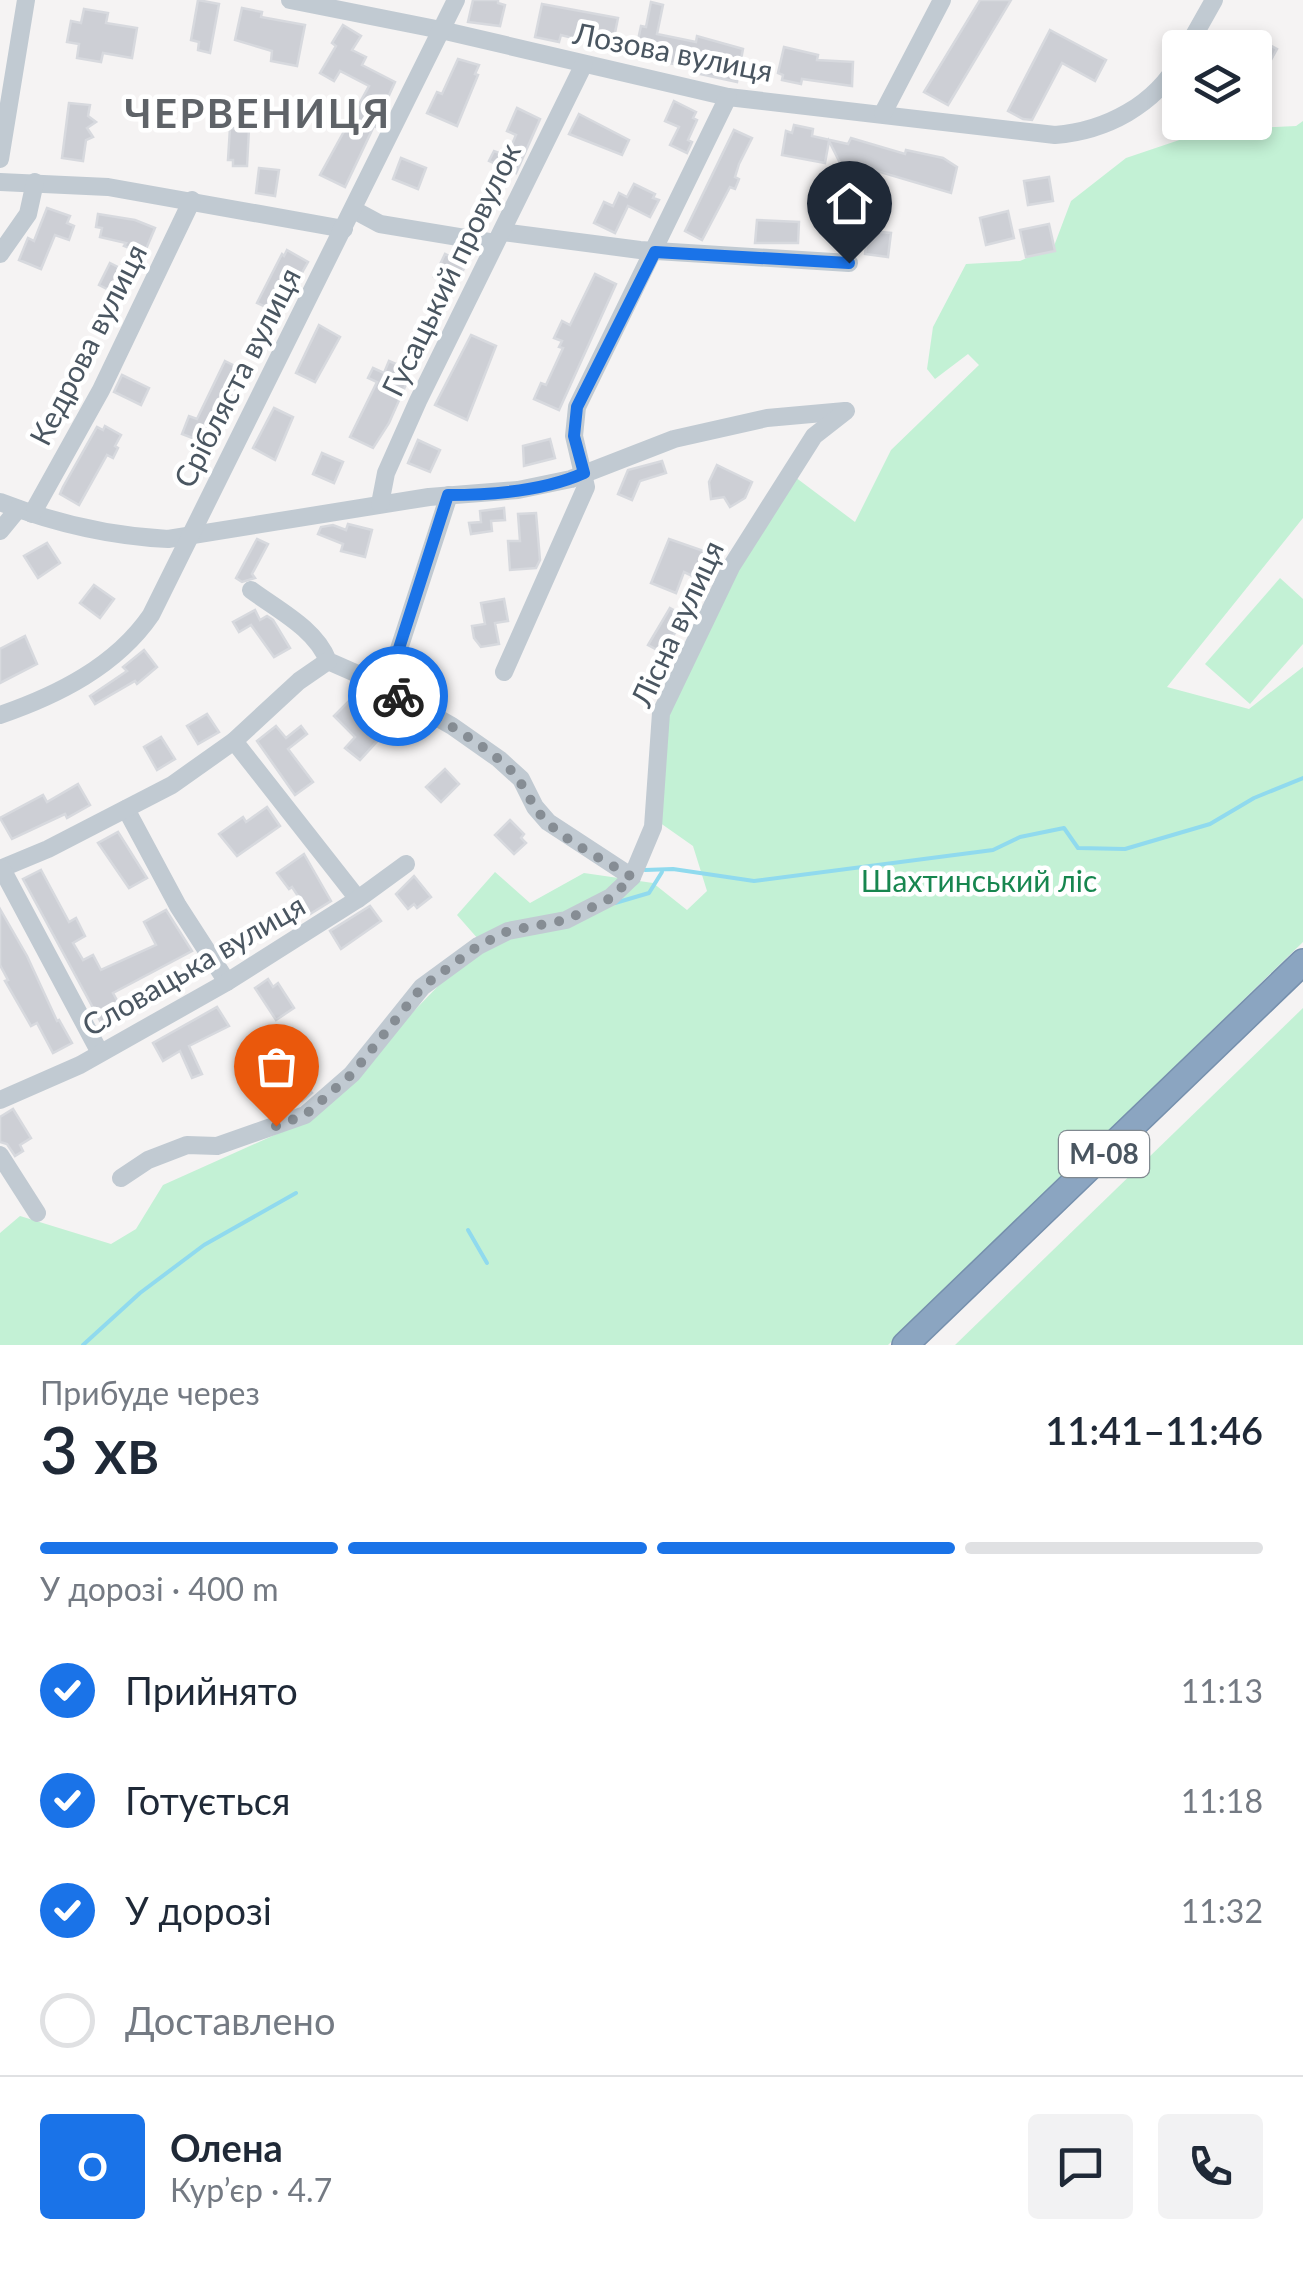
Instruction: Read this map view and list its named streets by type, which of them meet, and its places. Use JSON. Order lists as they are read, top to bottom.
{
  "streets": {
    "highway": ["М-08"],
    "street": [
      "Лозова вулиця",
      "Гусацький провулок",
      "Кедрова вулиця",
      "Срібляста вулиця",
      "Лісна вулиця",
      "Словацька вулиця"
    ]
  },
  "crossings": [
    ["Лозова вулиця", "Гусацький провулок"],
    ["Лозова вулиця", "Срібляста вулиця"]
  ],
  "districts": ["ЧЕРВЕНИЦЯ"],
  "parks": ["Шахтинський ліс"],
  "page": {
    "heading": ["3 хв", "Прибуде через", "11:41–11:46"],
    "panel": ["Олена", "Кур’єр · 4.7"],
    "bar": "У дорозі · 400 m",
    "list": [
      ["Прийнято", "11:13"],
      ["Готується", "11:18"],
      ["У дорозі", "11:32"],
      "Доставлено"
    ],
    "round": "О"
  }
}
